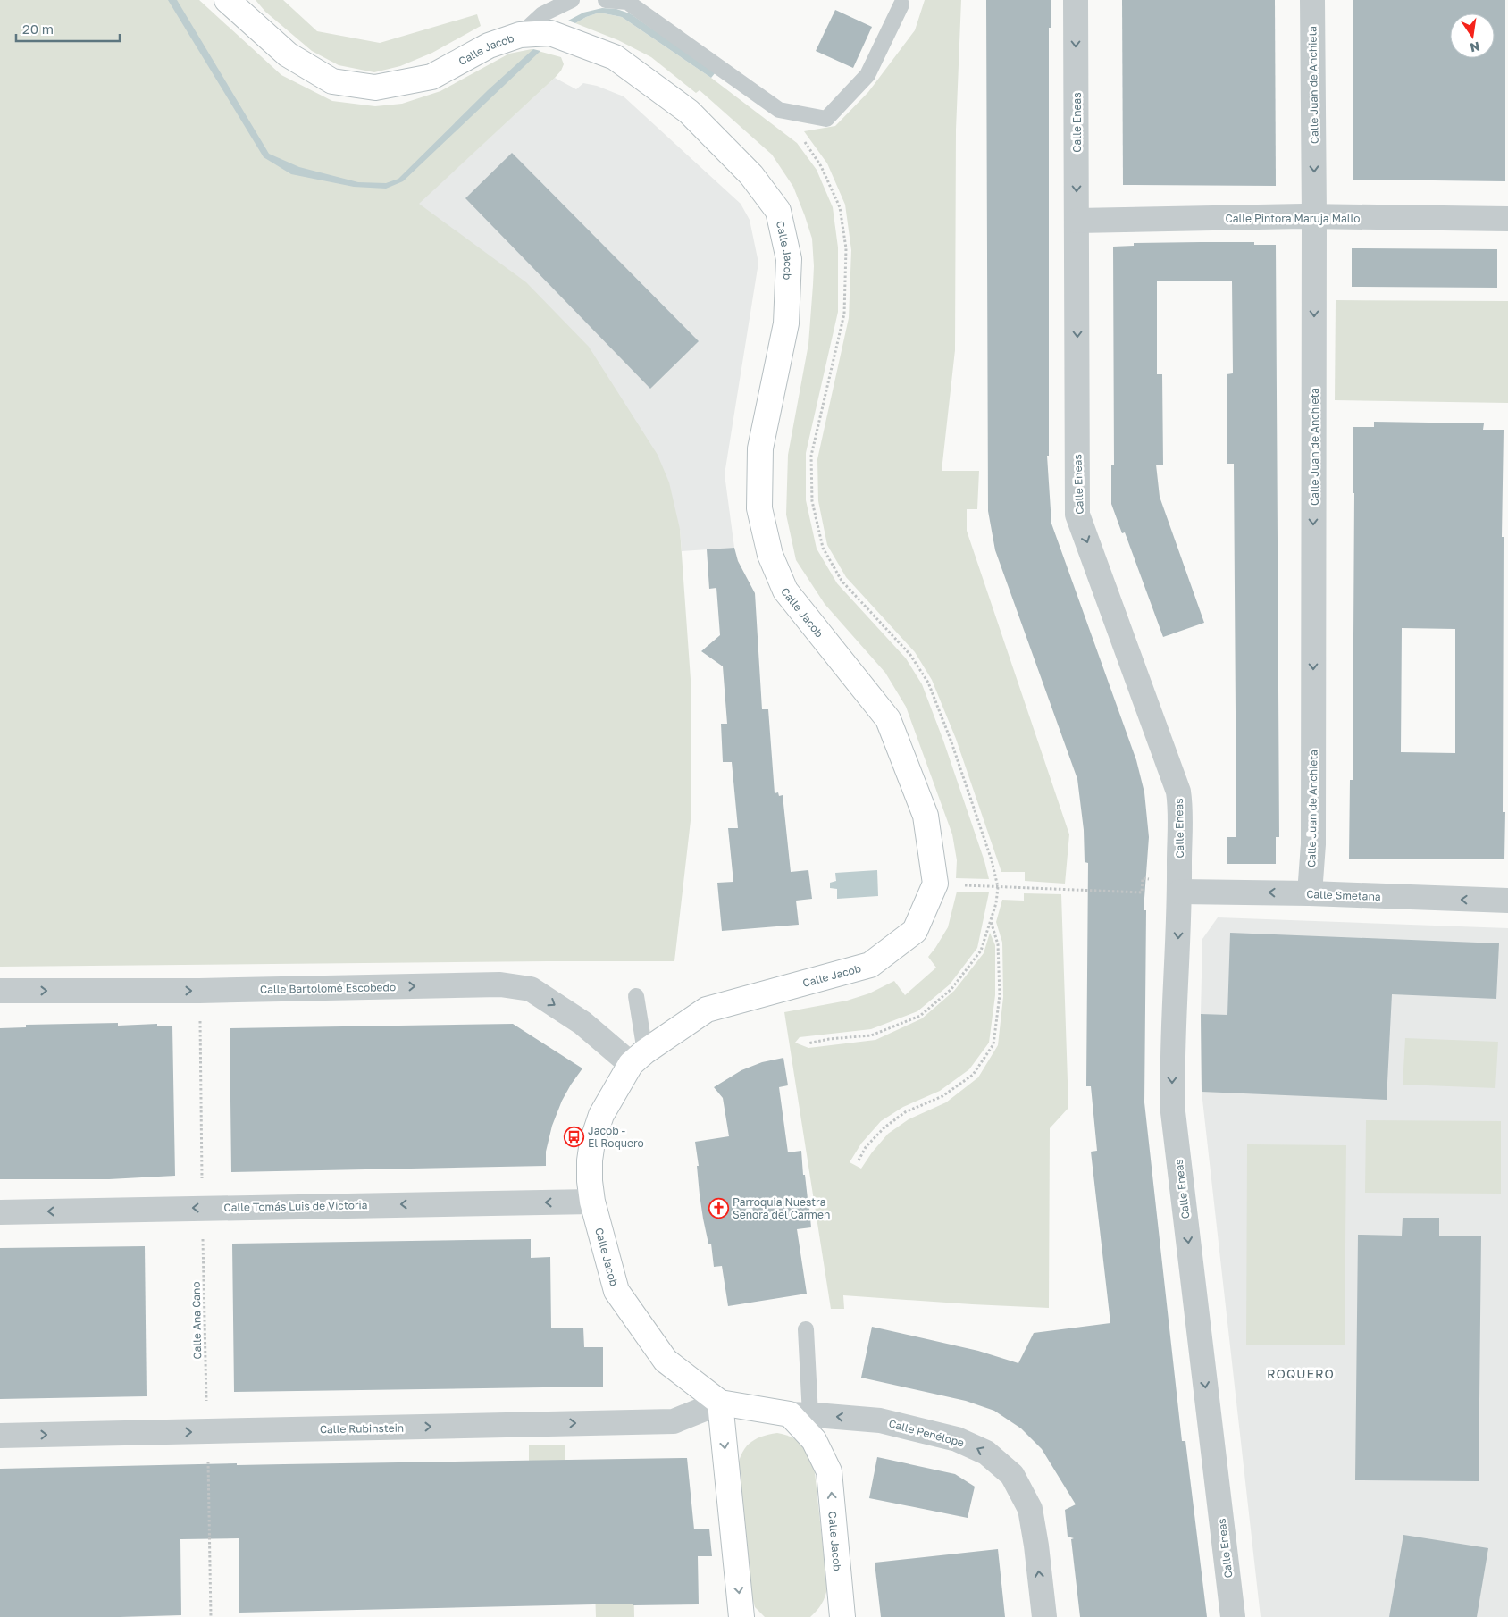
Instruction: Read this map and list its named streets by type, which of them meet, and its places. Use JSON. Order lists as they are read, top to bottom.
{
  "streets": {
    "street": [
      "Calle Jacob",
      "Calle Juan de Anchieta",
      "Calle Eneas",
      "Calle Pintora Maruja Mallo",
      "Calle Smetana",
      "Calle Bartolomé Escobedo",
      "Calle Tomás Luis de Victoria",
      "Calle Rubinstein",
      "Calle Penélope"
    ],
    "path": ["Calle Ana Cano"]
  },
  "crossings": [
    ["Calle Jacob", "Calle Bartolomé Escobedo"],
    ["Calle Jacob", "Calle Tomás Luis de Victoria"],
    ["Calle Jacob", "Calle Rubinstein"],
    ["Calle Jacob", "Calle Penélope"],
    ["Calle Juan de Anchieta", "Calle Pintora Maruja Mallo"],
    ["Calle Juan de Anchieta", "Calle Smetana"],
    ["Calle Eneas", "Calle Pintora Maruja Mallo"],
    ["Calle Eneas", "Calle Smetana"]
  ],
  "one_way": [
    "Calle Juan de Anchieta",
    "Calle Eneas",
    "Calle Smetana",
    "Calle Bartolomé Escobedo",
    "Calle Tomás Luis de Victoria",
    "Calle Rubinstein",
    "Calle Penélope"
  ],
  "districts": ["ROQUERO"],
  "places": {
    "bus stop": ["Jacob - El Roquero"],
    "church": ["Parroquia Nuestra Señora del Carmen"]
  },
  "scale_bar": "20 m",
  "north": "bottom"
}
